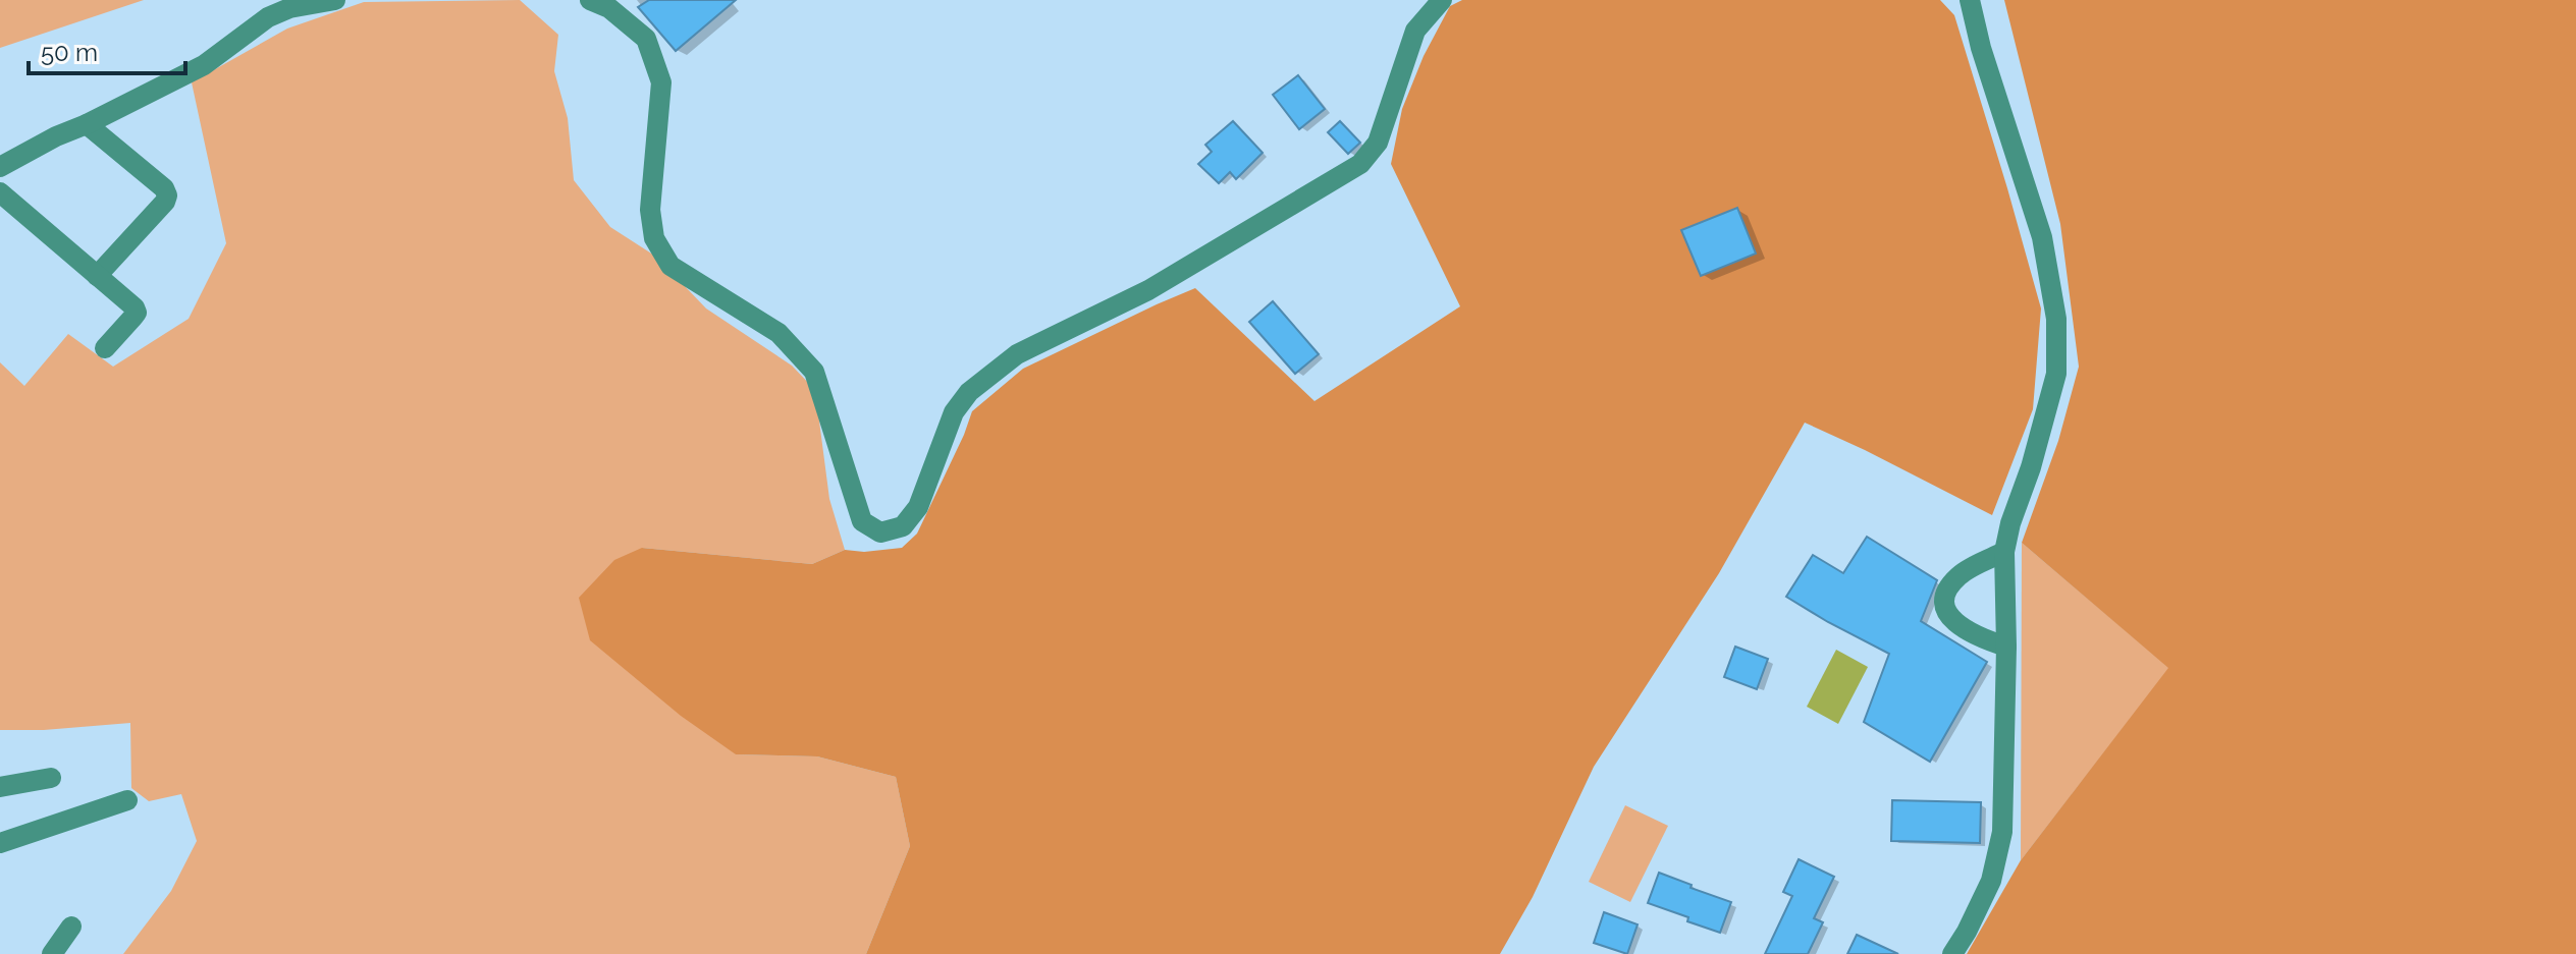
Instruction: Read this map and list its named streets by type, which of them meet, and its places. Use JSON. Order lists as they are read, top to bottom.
{
  "scale_bar": "50 m"
}
